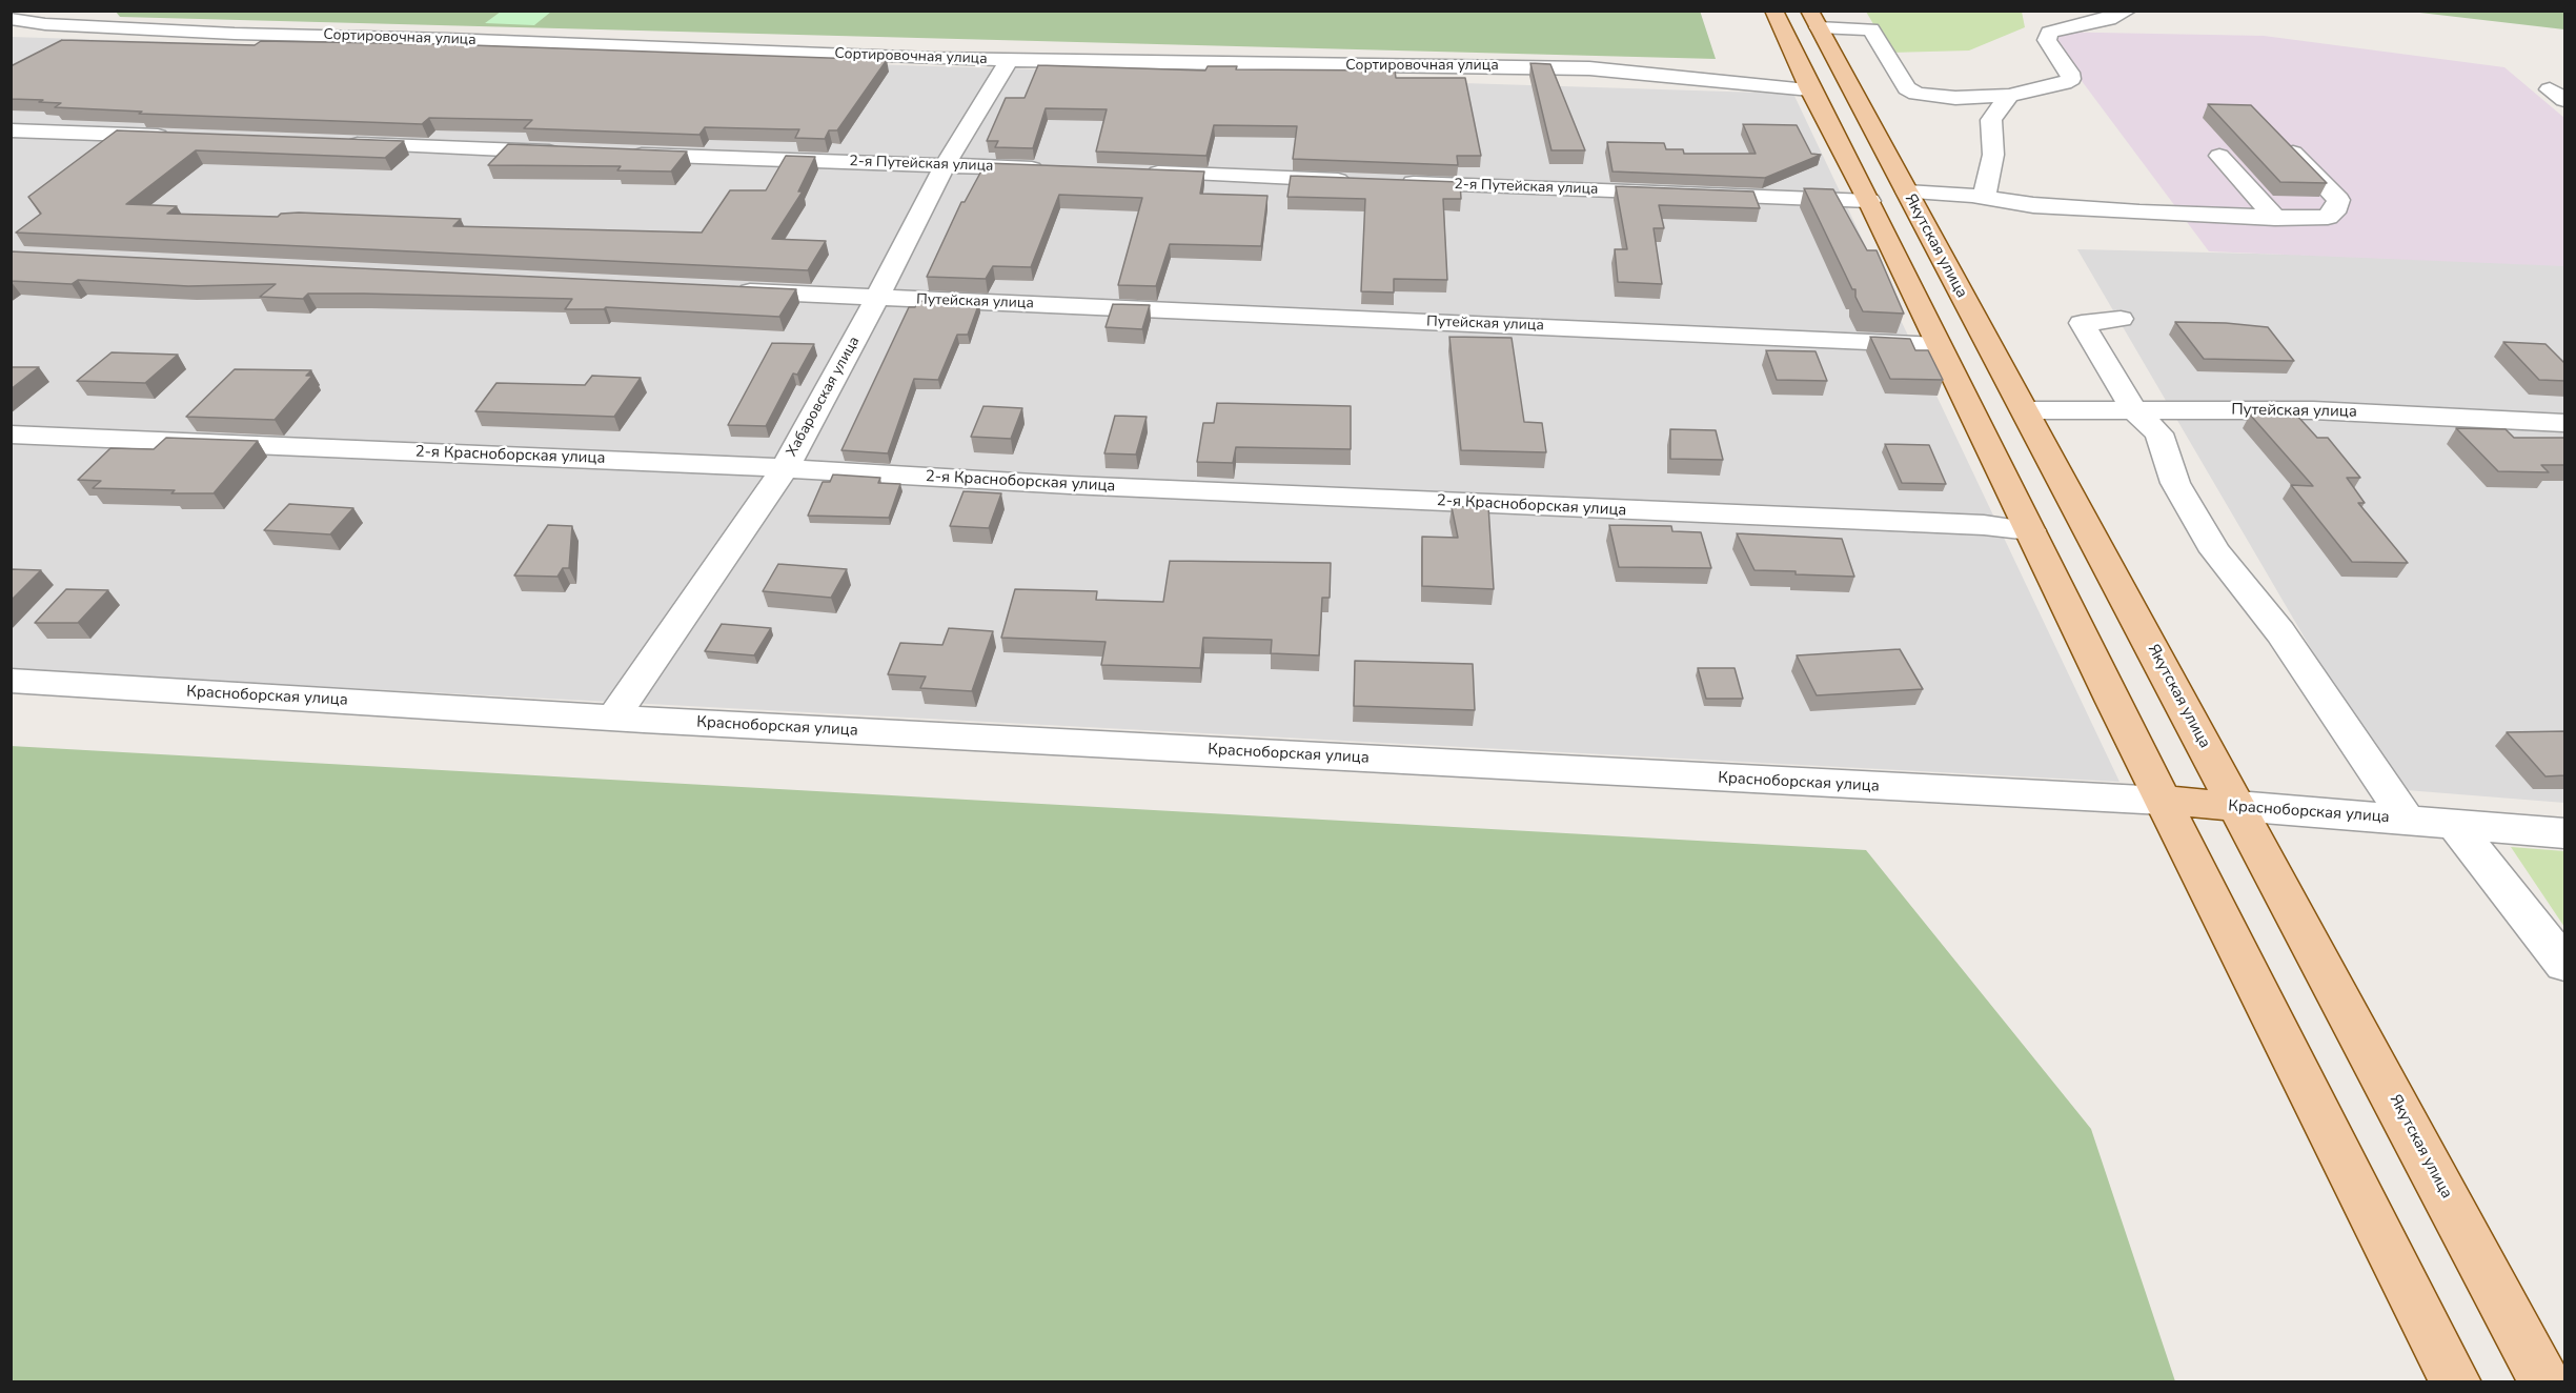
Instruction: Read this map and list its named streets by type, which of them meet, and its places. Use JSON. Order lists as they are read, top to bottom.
{
  "streets": {
    "main road": ["Якутская улица", "Красноборская улица"],
    "street": [
      "Сортировочная улица",
      "2-я Путейская улица",
      "Путейская улица",
      "Хабаровская улица",
      "2-я Красноборская улица"
    ]
  },
  "crossings": [
    ["Сортировочная улица", "Хабаровская улица"],
    ["2-я Путейская улица", "Хабаровская улица"],
    ["Якутская улица", "Путейская улица"],
    ["Якутская улица", "Красноборская улица"],
    ["Путейская улица", "Хабаровская улица"],
    ["Хабаровская улица", "2-я Красноборская улица"],
    ["Хабаровская улица", "Красноборская улица"]
  ]
}
